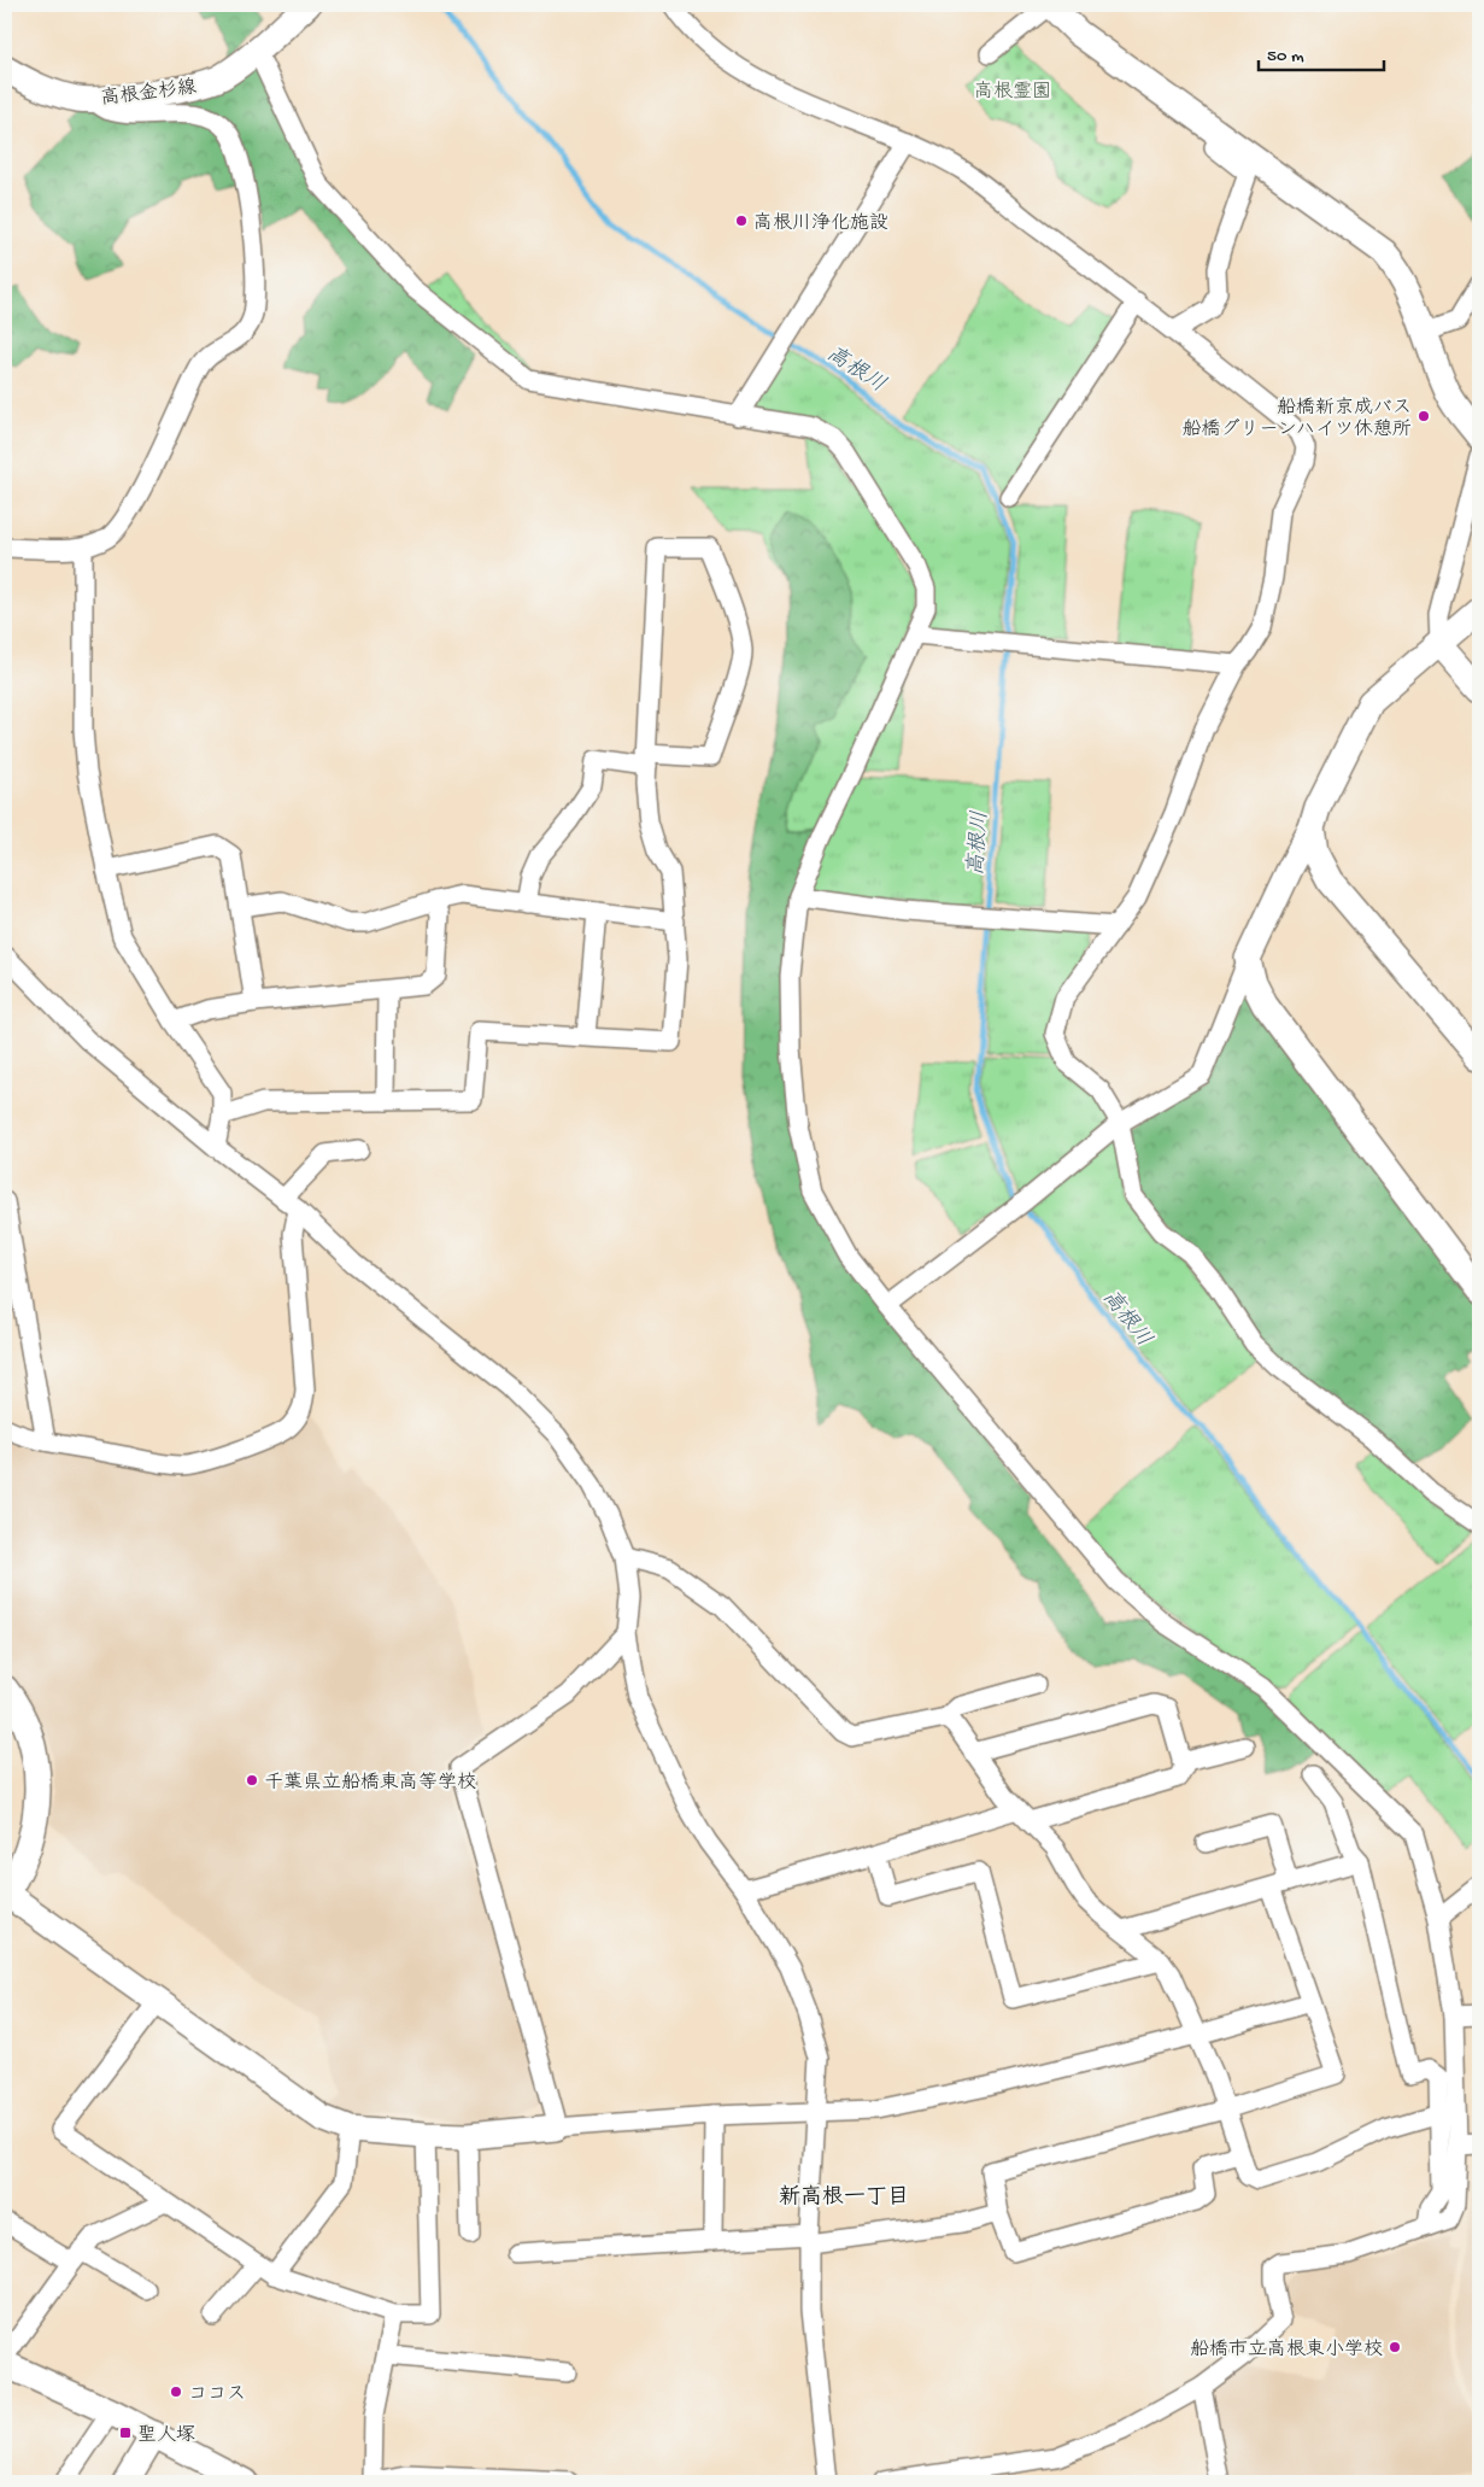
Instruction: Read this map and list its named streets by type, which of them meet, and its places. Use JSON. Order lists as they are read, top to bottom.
{
  "streets": {
    "street": ["高根金杉線"]
  },
  "districts": ["新高根一丁目"],
  "water": ["高根川"],
  "parks": ["高根霊園"],
  "places": {
    "other": [
      "高根川浄化施設",
      "船橋新京成バス 船橋グリーンハイツ休憩所",
      "千葉県立船橋東高等学校",
      "船橋市立高根東小学校",
      "ココス"
    ],
    "transit": ["聖人塚"]
  },
  "scale_bar": "50 m"
}
